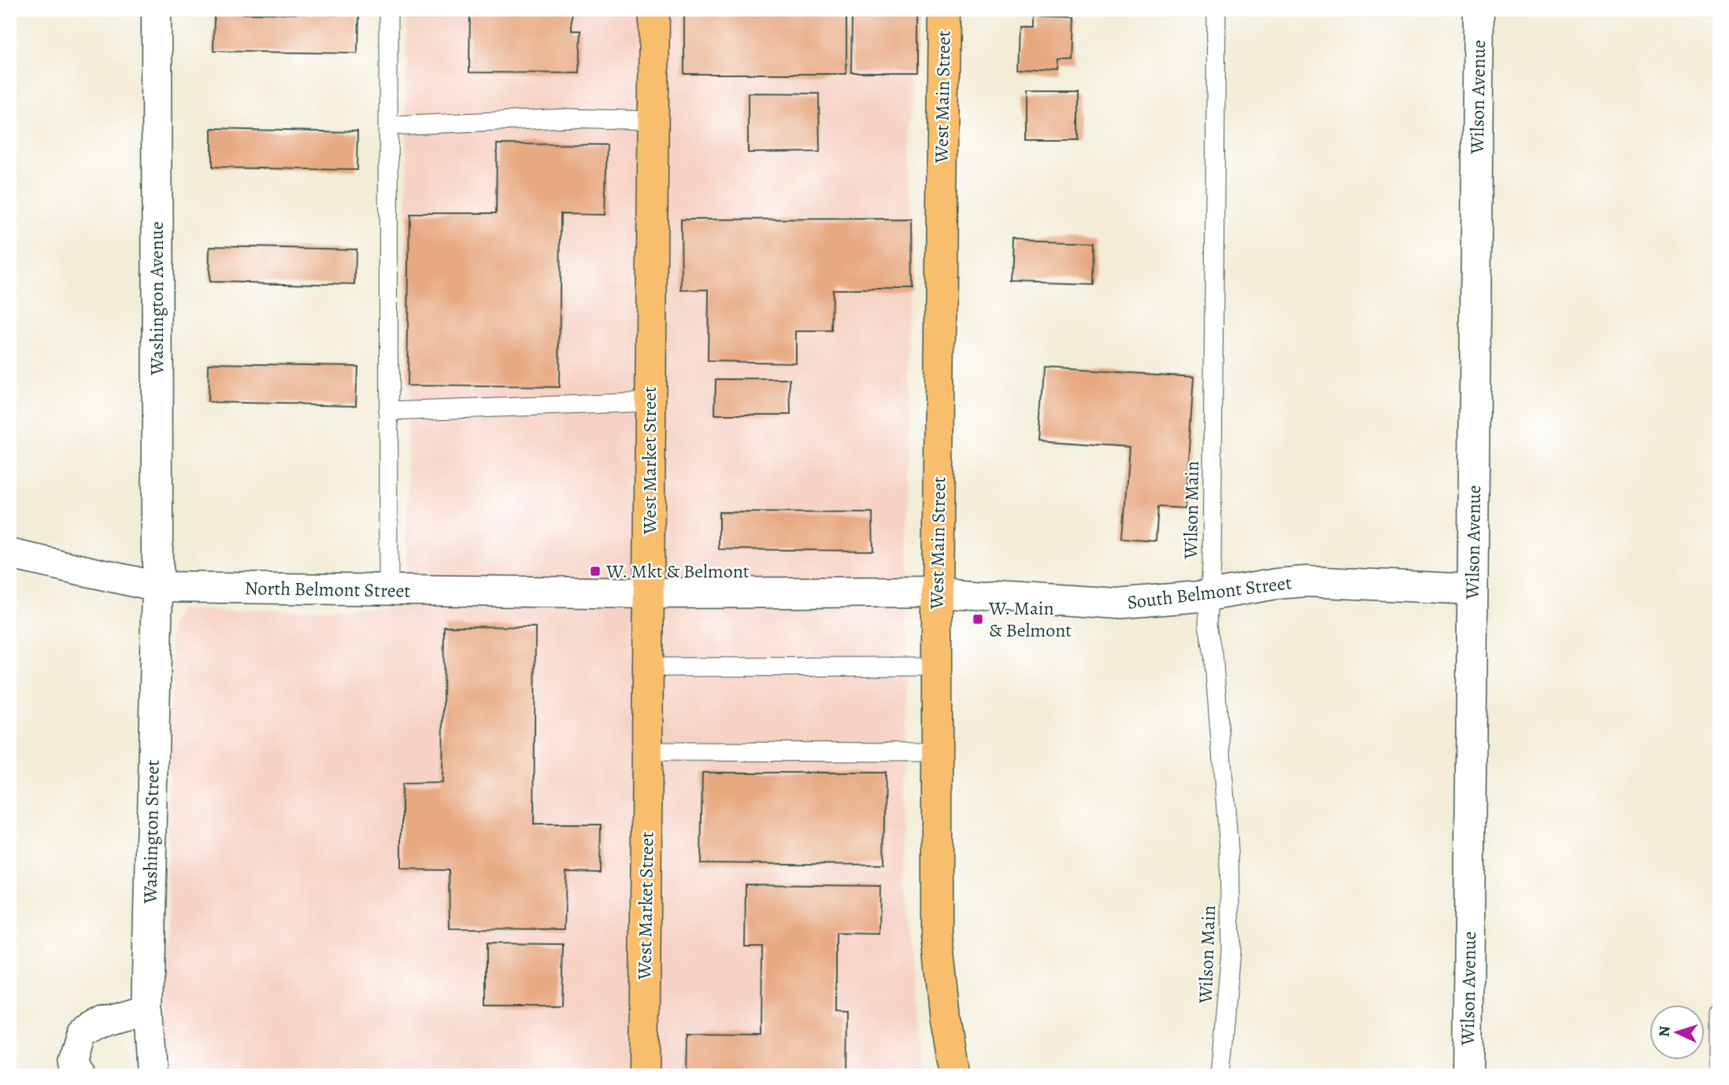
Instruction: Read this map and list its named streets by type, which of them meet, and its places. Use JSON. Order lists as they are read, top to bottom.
{
  "streets": {
    "main road": ["West Main Street", "West Market Street"],
    "street": [
      "Wilson Avenue",
      "Washington Avenue",
      "North Belmont Street",
      "South Belmont Street",
      "Washington Street"
    ],
    "lane": ["Wilson Main"]
  },
  "crossings": [
    ["West Main Street", "South Belmont Street"],
    ["Wilson Avenue", "South Belmont Street"],
    ["Washington Avenue", "North Belmont Street"],
    ["Washington Avenue", "Washington Street"],
    ["West Market Street", "North Belmont Street"],
    ["West Market Street", "South Belmont Street"],
    ["Wilson Main", "South Belmont Street"],
    ["North Belmont Street", "South Belmont Street"],
    ["North Belmont Street", "Washington Street"]
  ],
  "places": {
    "transit": ["W. Mkt & Belmont", "W. Main & Belmont"]
  },
  "north": "left"
}
